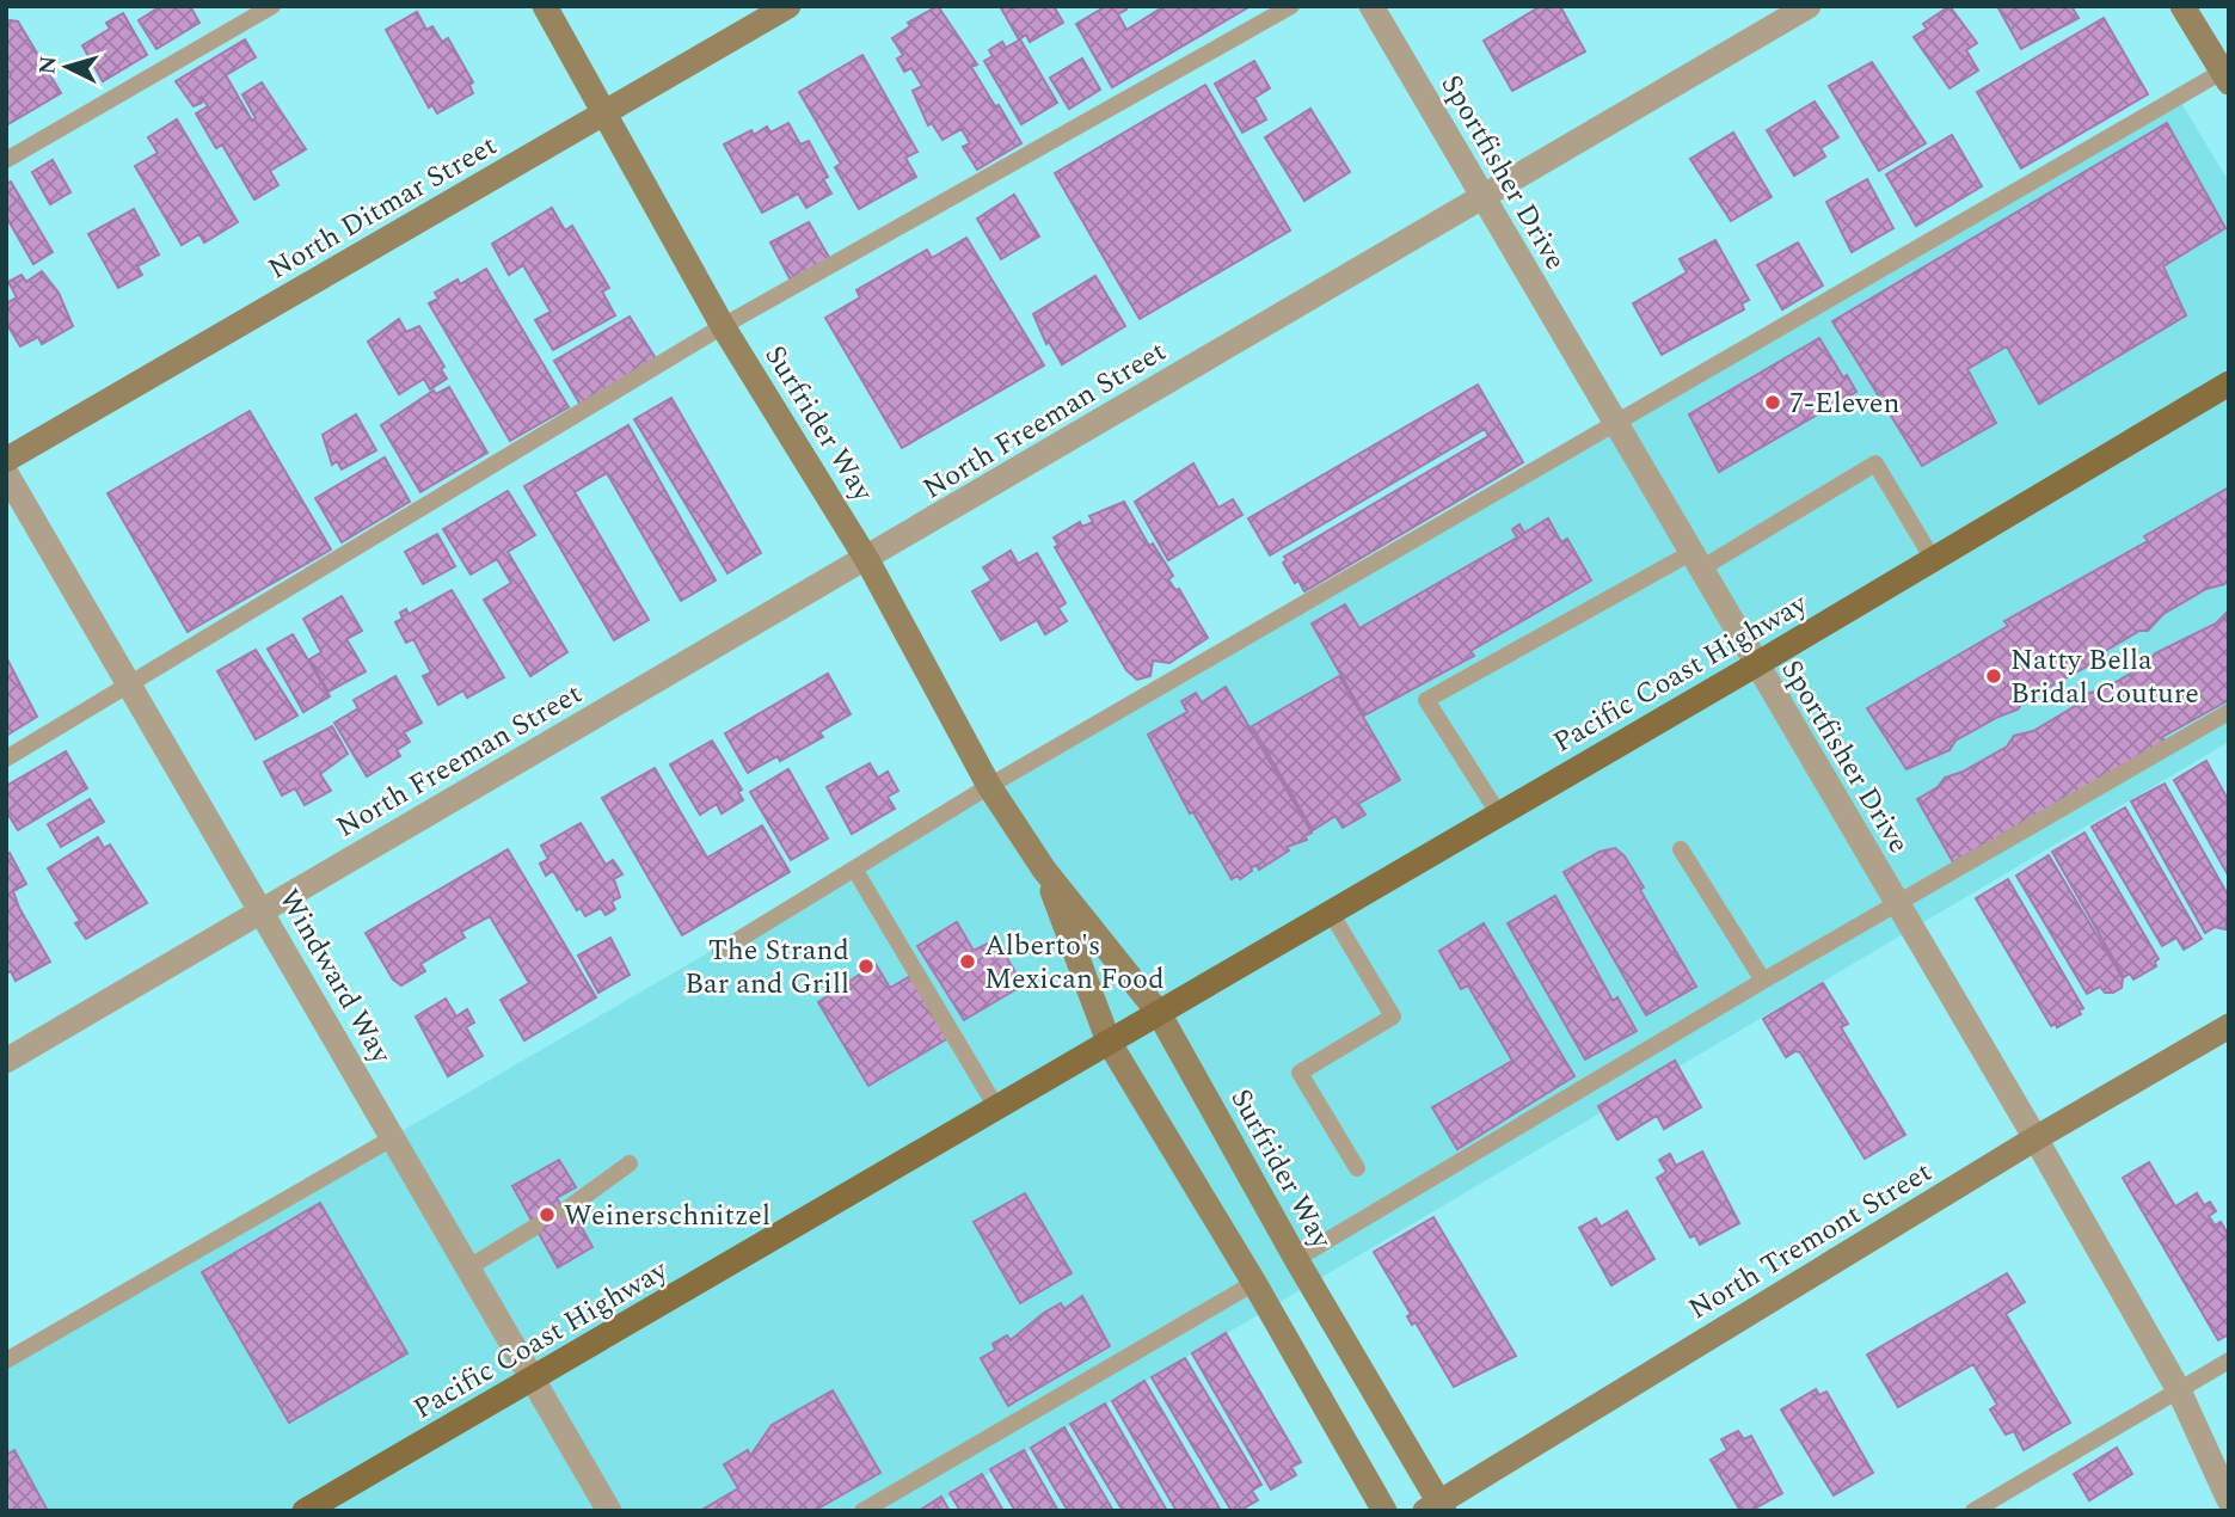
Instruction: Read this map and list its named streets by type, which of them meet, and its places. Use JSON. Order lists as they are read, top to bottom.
{
  "streets": {
    "main road": ["Pacific Coast Highway"],
    "street": [
      "Sportfisher Drive",
      "North Ditmar Street",
      "North Freeman Street",
      "Surfrider Way",
      "Windward Way",
      "North Tremont Street"
    ]
  },
  "crossings": [
    ["Sportfisher Drive", "North Freeman Street"],
    ["Sportfisher Drive", "Pacific Coast Highway"],
    ["Sportfisher Drive", "North Tremont Street"],
    ["North Ditmar Street", "Surfrider Way"],
    ["North Freeman Street", "Surfrider Way"],
    ["North Freeman Street", "Windward Way"],
    ["Surfrider Way", "Pacific Coast Highway"],
    ["Surfrider Way", "North Tremont Street"],
    ["Pacific Coast Highway", "Windward Way"]
  ],
  "places": [
    "7-Eleven",
    "Natty Bella Bridal Couture",
    "Alberto's Mexican Food",
    "The Strand Bar and Grill",
    "Weinerschnitzel"
  ],
  "north": "left"
}
